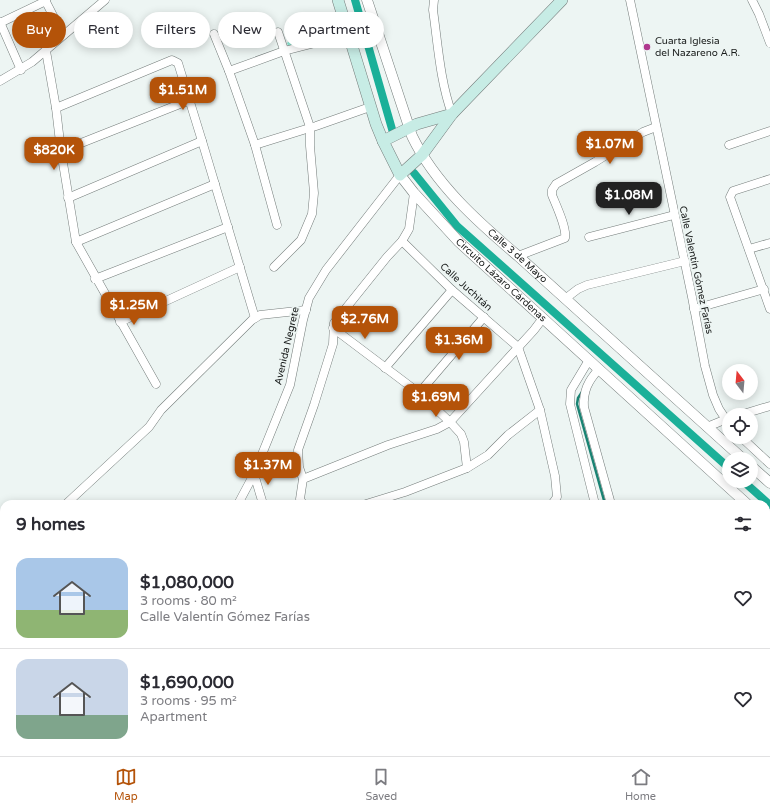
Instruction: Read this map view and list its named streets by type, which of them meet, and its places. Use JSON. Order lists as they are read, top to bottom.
{
  "streets": {
    "main road": ["Circuito Lázaro Cárdenas"],
    "street": [
      "Calle 3 de Mayo",
      "Calle Valentín Gómez Farías",
      "Calle Juchitán",
      "Avenida Negrete"
    ]
  },
  "crossings": [
    ["Circuito Lázaro Cárdenas", "Avenida Negrete"]
  ],
  "places": ["Cuarta Iglesia del Nazareno A.R."],
  "north": "top",
  "page": {
    "chip": [
      "Buy",
      "Rent",
      "Filters",
      "New",
      "Apartment"
    ],
    "price": [
      "$1.51M",
      "$1.07M",
      "$820K",
      "$1.08M",
      "$1.25M",
      "$2.76M",
      "$1.36M",
      "$1.69M",
      "$1.37M"
    ],
    "heading": "9 homes",
    "list": [
      {
        "name": "$1,080,000",
        "note": "3 rooms · 80 m² · Calle Valentín Gómez Farías"
      },
      {
        "name": "$1,690,000",
        "note": "3 rooms · 95 m² · Apartment"
      }
    ],
    "tabs": ["Map", "Saved", "Home"]
  }
}
